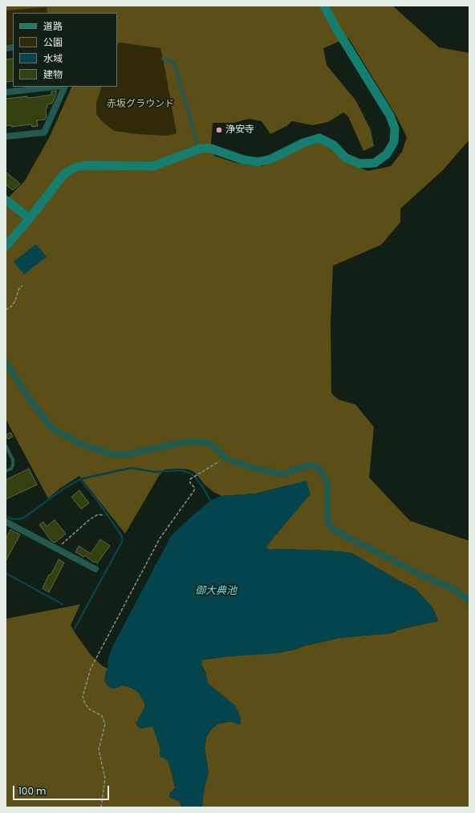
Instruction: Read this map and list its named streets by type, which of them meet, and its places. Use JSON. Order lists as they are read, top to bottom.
{
  "water": ["御大典池"],
  "parks": ["赤坂グラウンド"],
  "places": ["浄安寺"],
  "legend": [
    "道路",
    "公園",
    "水域",
    "建物"
  ],
  "scale_bar": "100 m"
}
